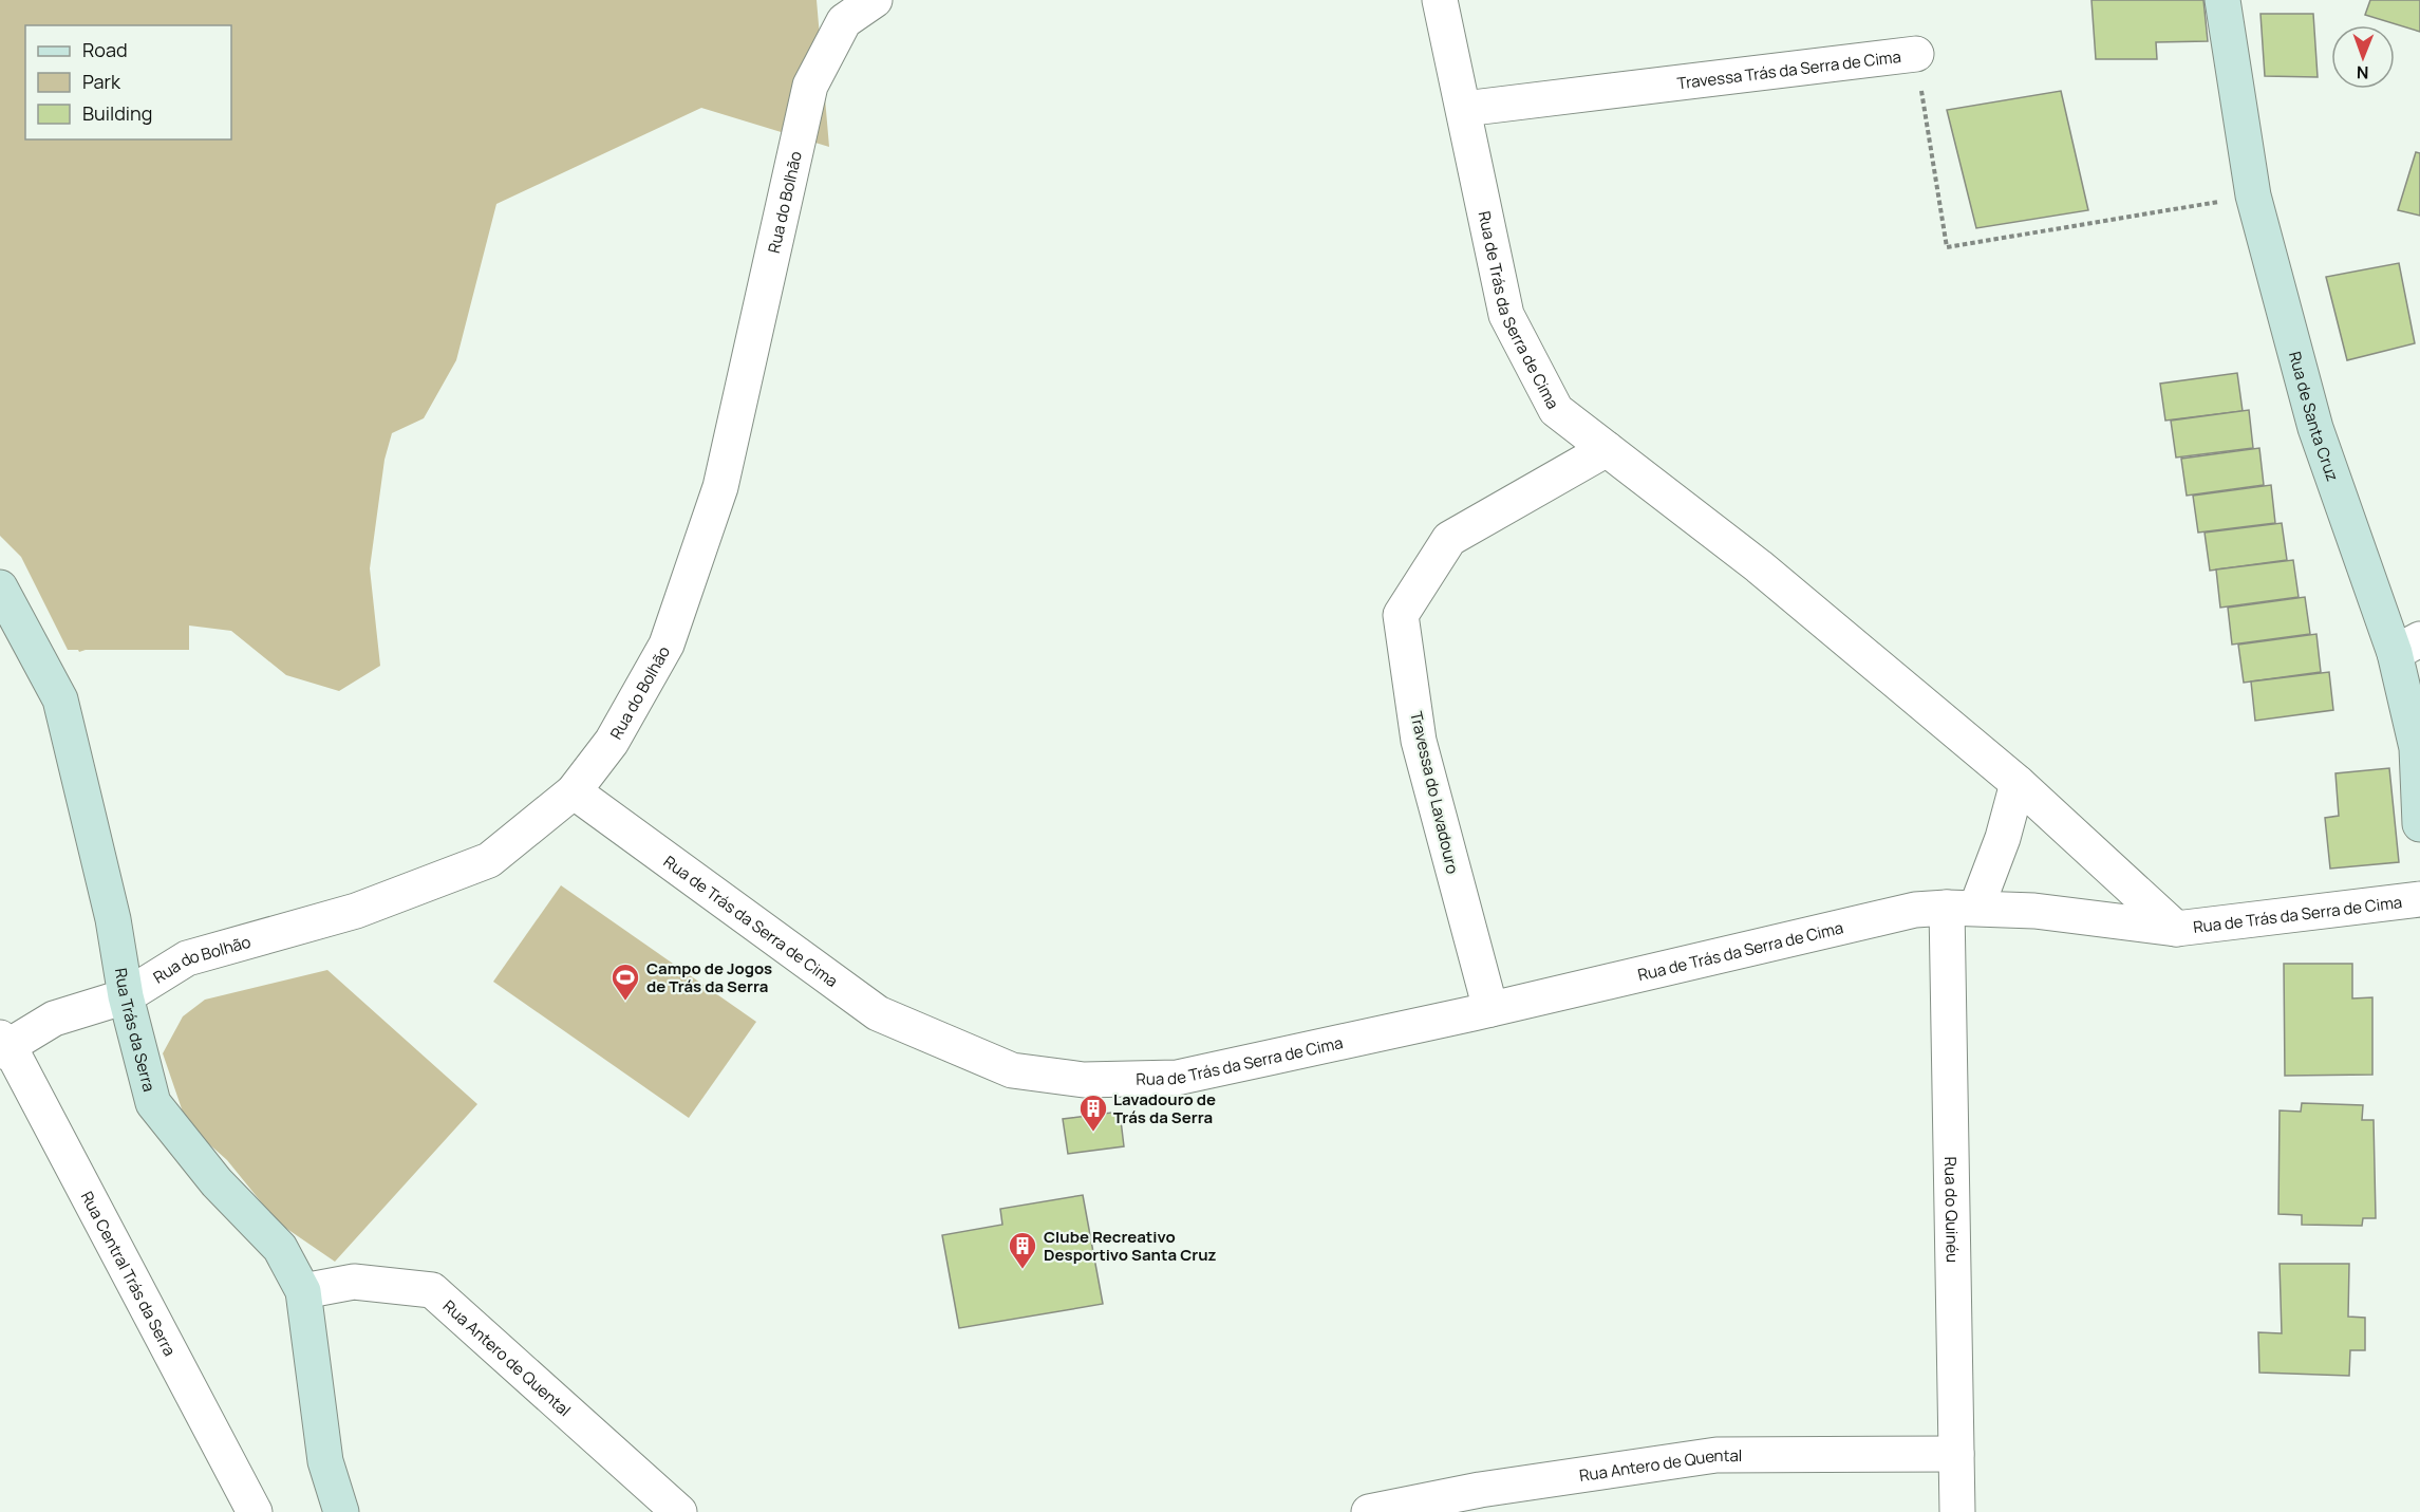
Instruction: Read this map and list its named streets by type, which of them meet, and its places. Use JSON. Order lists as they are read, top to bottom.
{
  "streets": {
    "main road": ["Rua de Santa Cruz", "Rua Trás da Serra"],
    "street": [
      "Travessa Trás da Serra de Cima",
      "Rua do Bolhão",
      "Rua de Trás da Serra de Cima",
      "Travessa do Lavadouro",
      "Rua do Quinéu",
      "Rua Central Trás da Serra",
      "Rua Antero de Quental"
    ]
  },
  "crossings": [
    ["Travessa Trás da Serra de Cima", "Rua de Trás da Serra de Cima"],
    ["Travessa Trás da Serra de Cima", "Rua de Santa Cruz"],
    ["Rua do Bolhão", "Rua de Trás da Serra de Cima"],
    ["Rua do Bolhão", "Rua Trás da Serra"],
    ["Rua do Bolhão", "Rua Central Trás da Serra"],
    ["Rua de Trás da Serra de Cima", "Travessa do Lavadouro"],
    ["Rua de Trás da Serra de Cima", "Rua do Quinéu"],
    ["Rua Trás da Serra", "Rua Antero de Quental"],
    ["Rua do Quinéu", "Rua Antero de Quental"]
  ],
  "places": {
    "sports": ["Campo de Jogos de Trás da Serra"],
    "building": ["Lavadouro de Trás da Serra", "Clube Recreativo Desportivo Santa Cruz"]
  },
  "legend": ["Road", "Park", "Building"],
  "north": "bottom"
}
